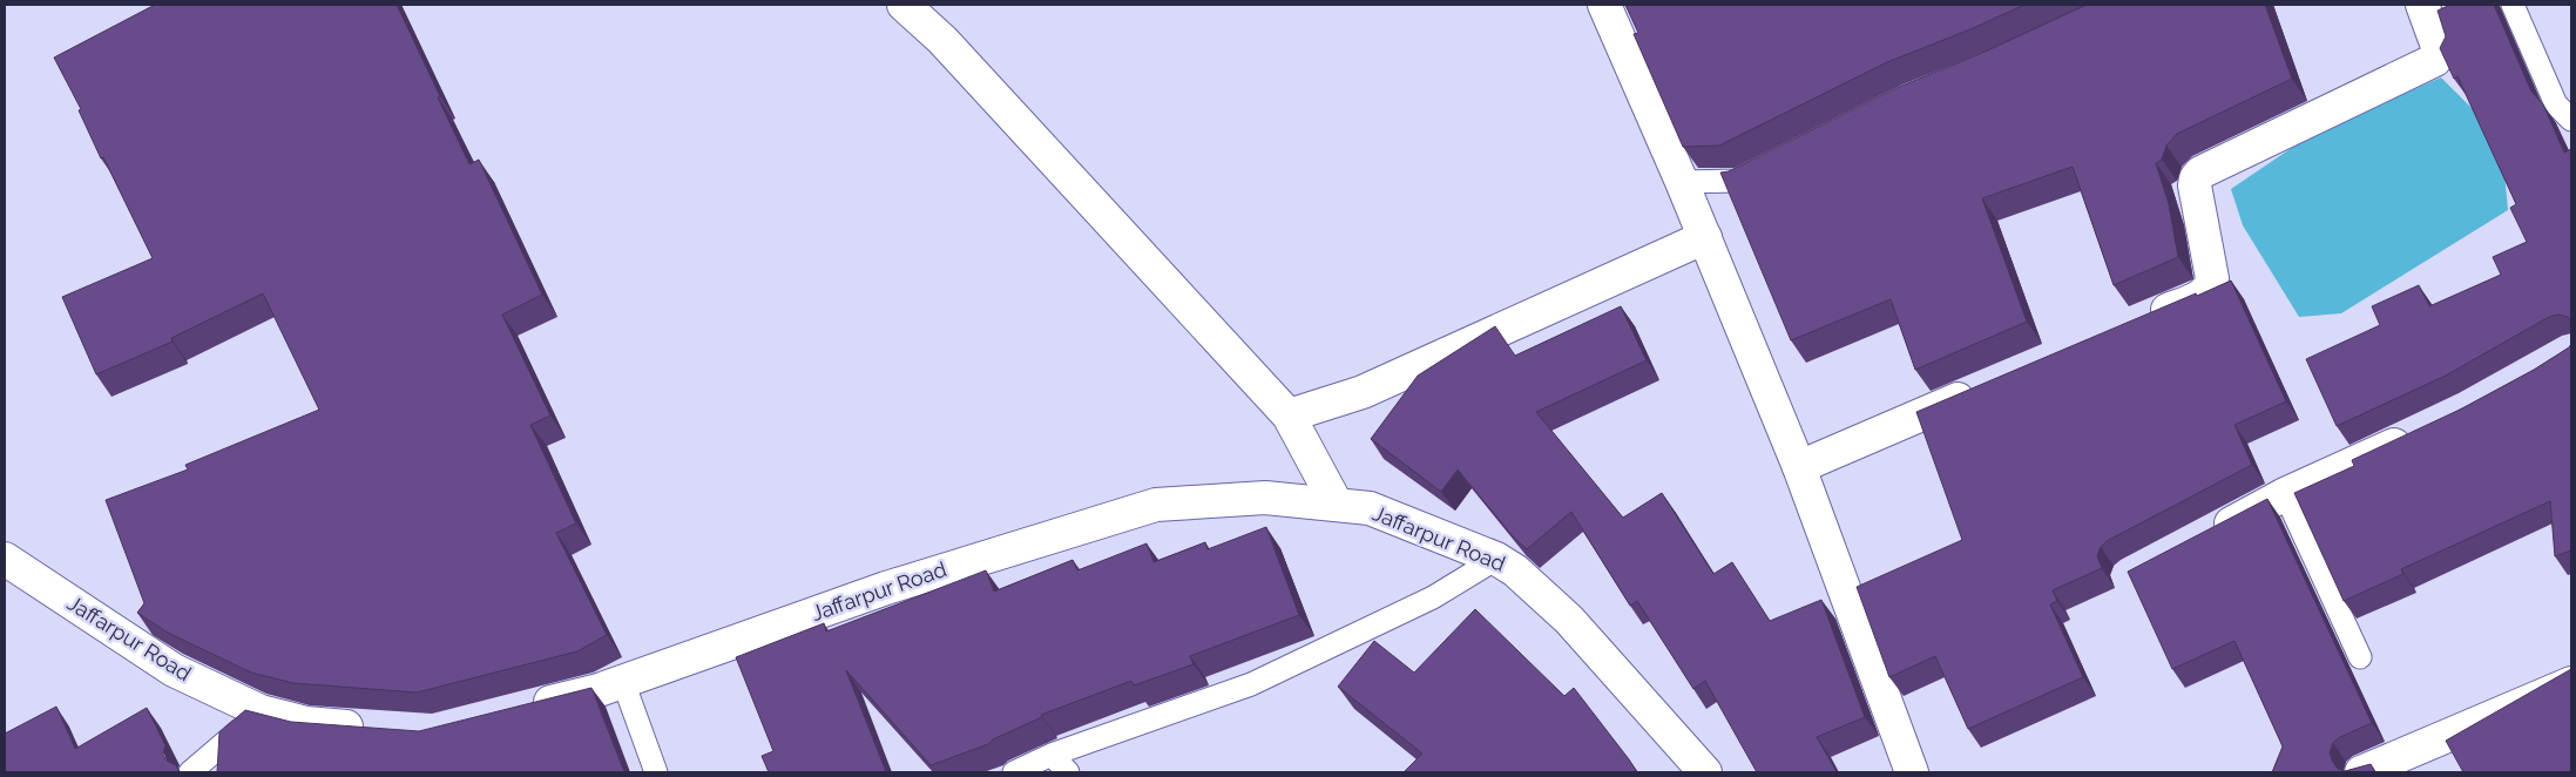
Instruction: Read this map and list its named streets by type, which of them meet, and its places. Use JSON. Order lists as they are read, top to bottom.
{
  "streets": {
    "street": ["Jaffarpur Road"]
  }
}
